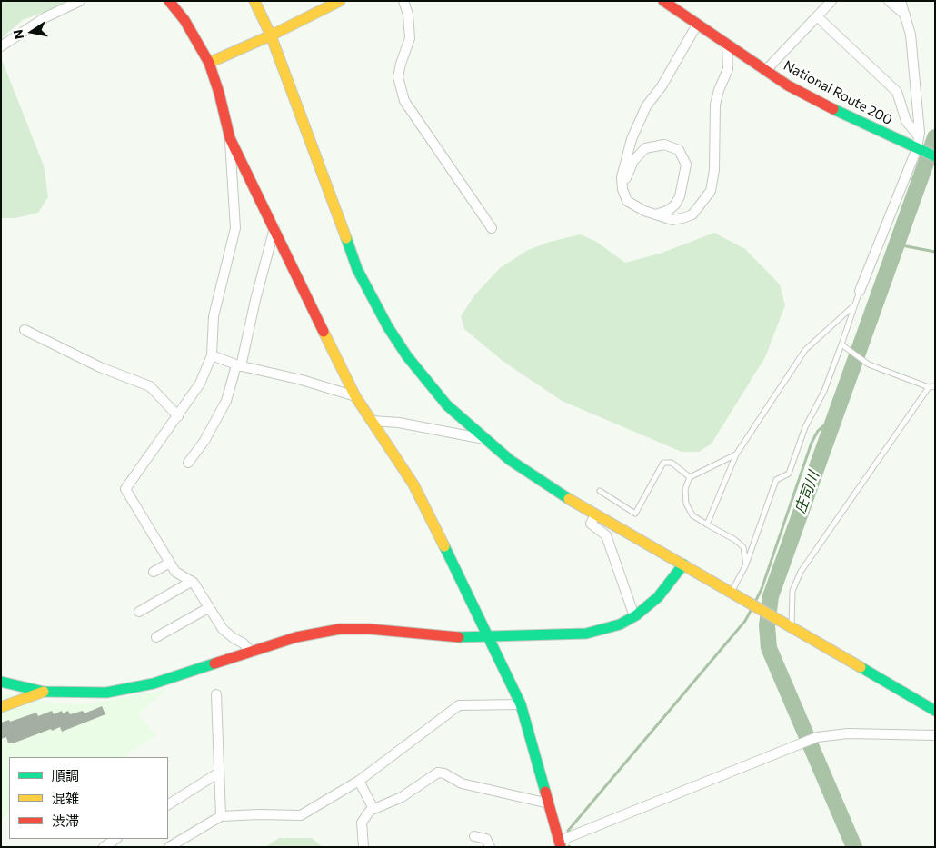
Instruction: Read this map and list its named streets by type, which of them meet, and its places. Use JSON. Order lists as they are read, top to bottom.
{
  "streets": {
    "main road": ["National Route 200"]
  },
  "water": ["庄司川"],
  "legend": ["順調", "混雑", "渋滞"],
  "north": "left"
}
